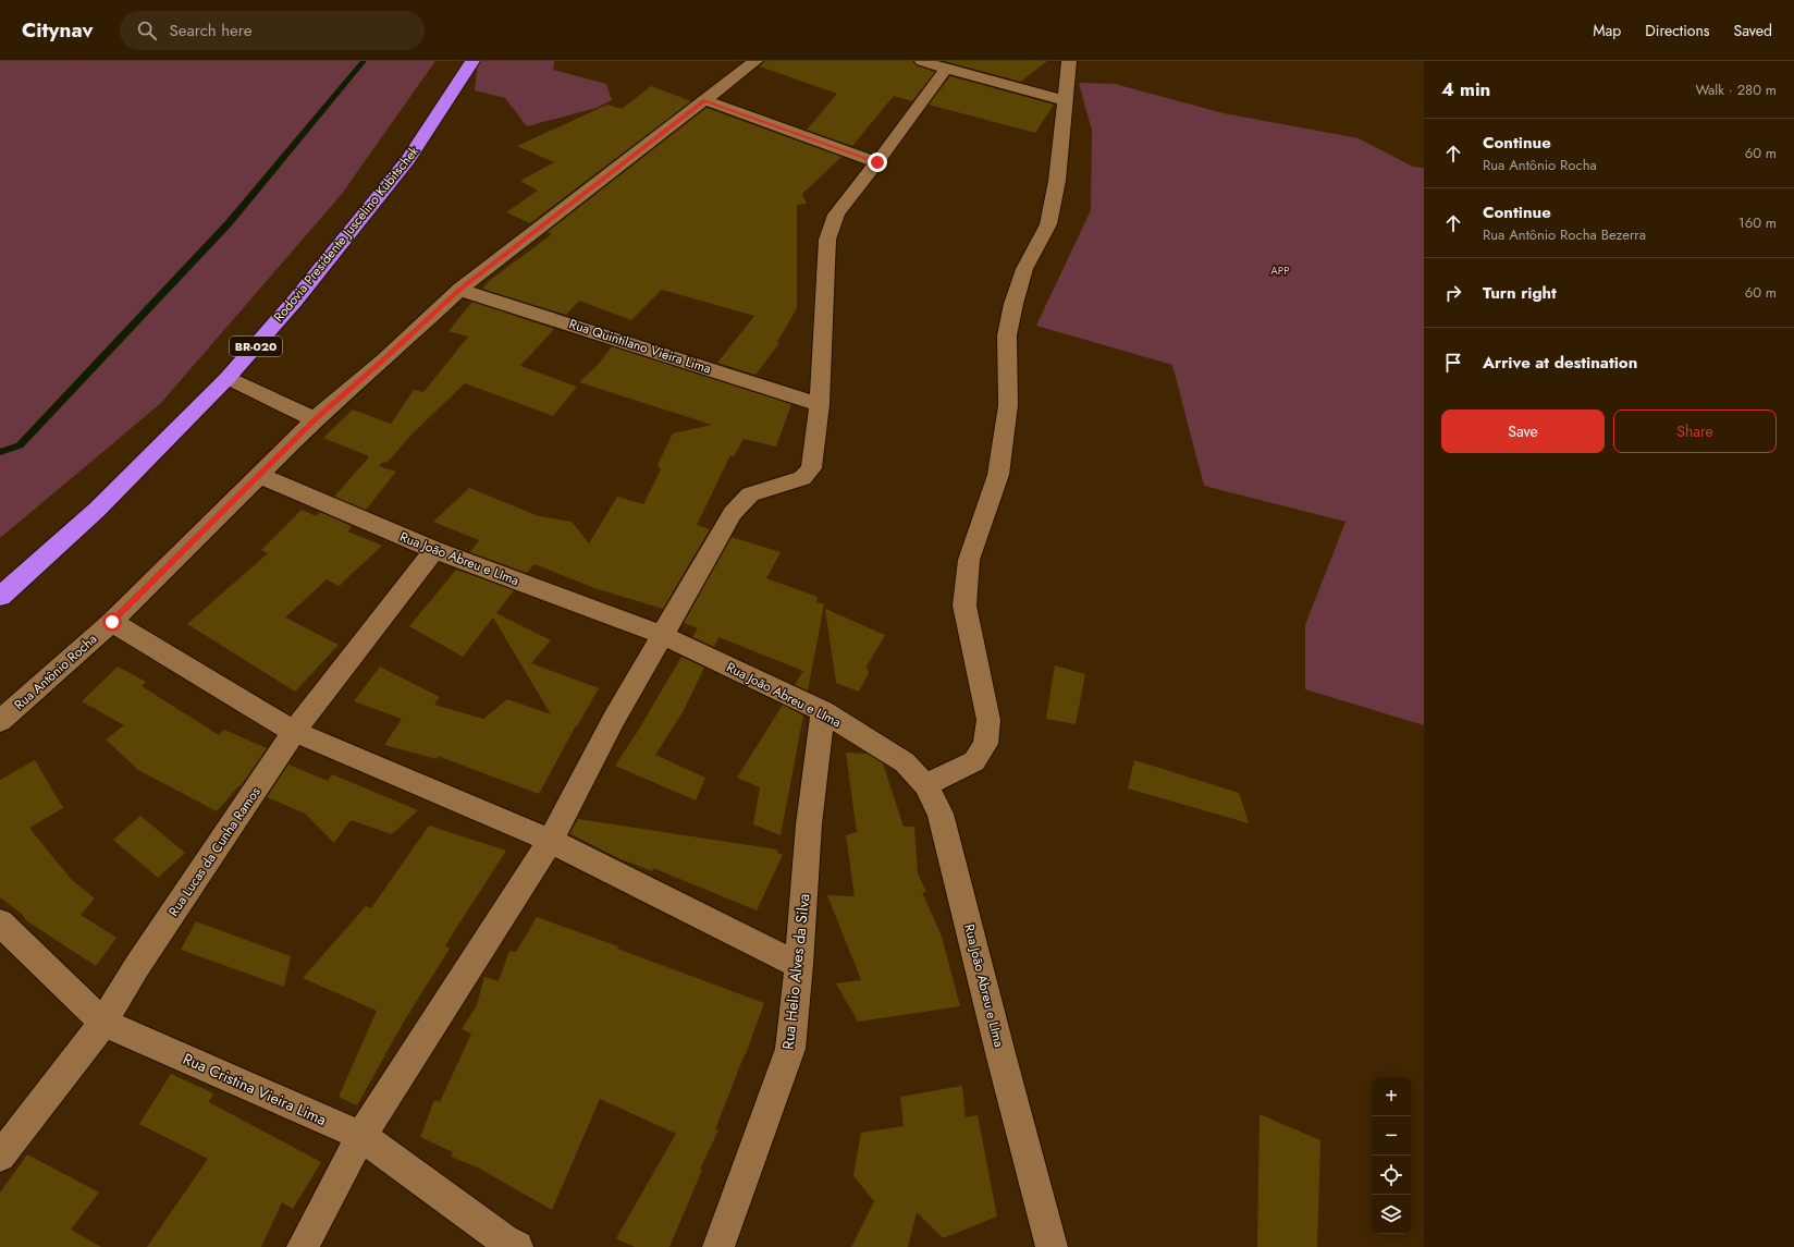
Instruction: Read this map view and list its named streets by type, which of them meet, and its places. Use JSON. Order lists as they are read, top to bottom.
{
  "streets": {
    "highway": ["Rodovia Presidente Juscelino Kubitschek", "BR-020"],
    "street": [
      "Rua Quintilano Vieira Lima",
      "Rua João Abreu e LIma",
      "Rua Antônio Rocha",
      "Rua Lucas da Cunha Ramos",
      "Rua Helio Alves da Silva",
      "Rua Cristina Vieira Lima"
    ]
  },
  "crossings": [
    ["Rua Quintilano Vieira Lima", "Rua Antônio Rocha"],
    ["Rua João Abreu e LIma", "Rua Antônio Rocha"],
    ["Rua João Abreu e LIma", "Rua Lucas da Cunha Ramos"],
    ["Rua João Abreu e LIma", "Rua Helio Alves da Silva"],
    ["Rua Lucas da Cunha Ramos", "Rua Cristina Vieira Lima"]
  ],
  "parks": ["APP"],
  "page": {
    "header": "Citynav",
    "search": "Search here",
    "nav": ["Map", "Directions", "Saved"],
    "heading": ["4 min", "Walk · 280 m"],
    "list": [
      ["Continue", "Rua Antônio Rocha", "60 m"],
      ["Continue", "Rua Antônio Rocha Bezerra", "160 m"],
      ["Turn right", "60 m"],
      "Arrive at destination"
    ],
    "buttons": ["Save", "Share"],
    "map_buttons": ["+", "−"]
  }
}
